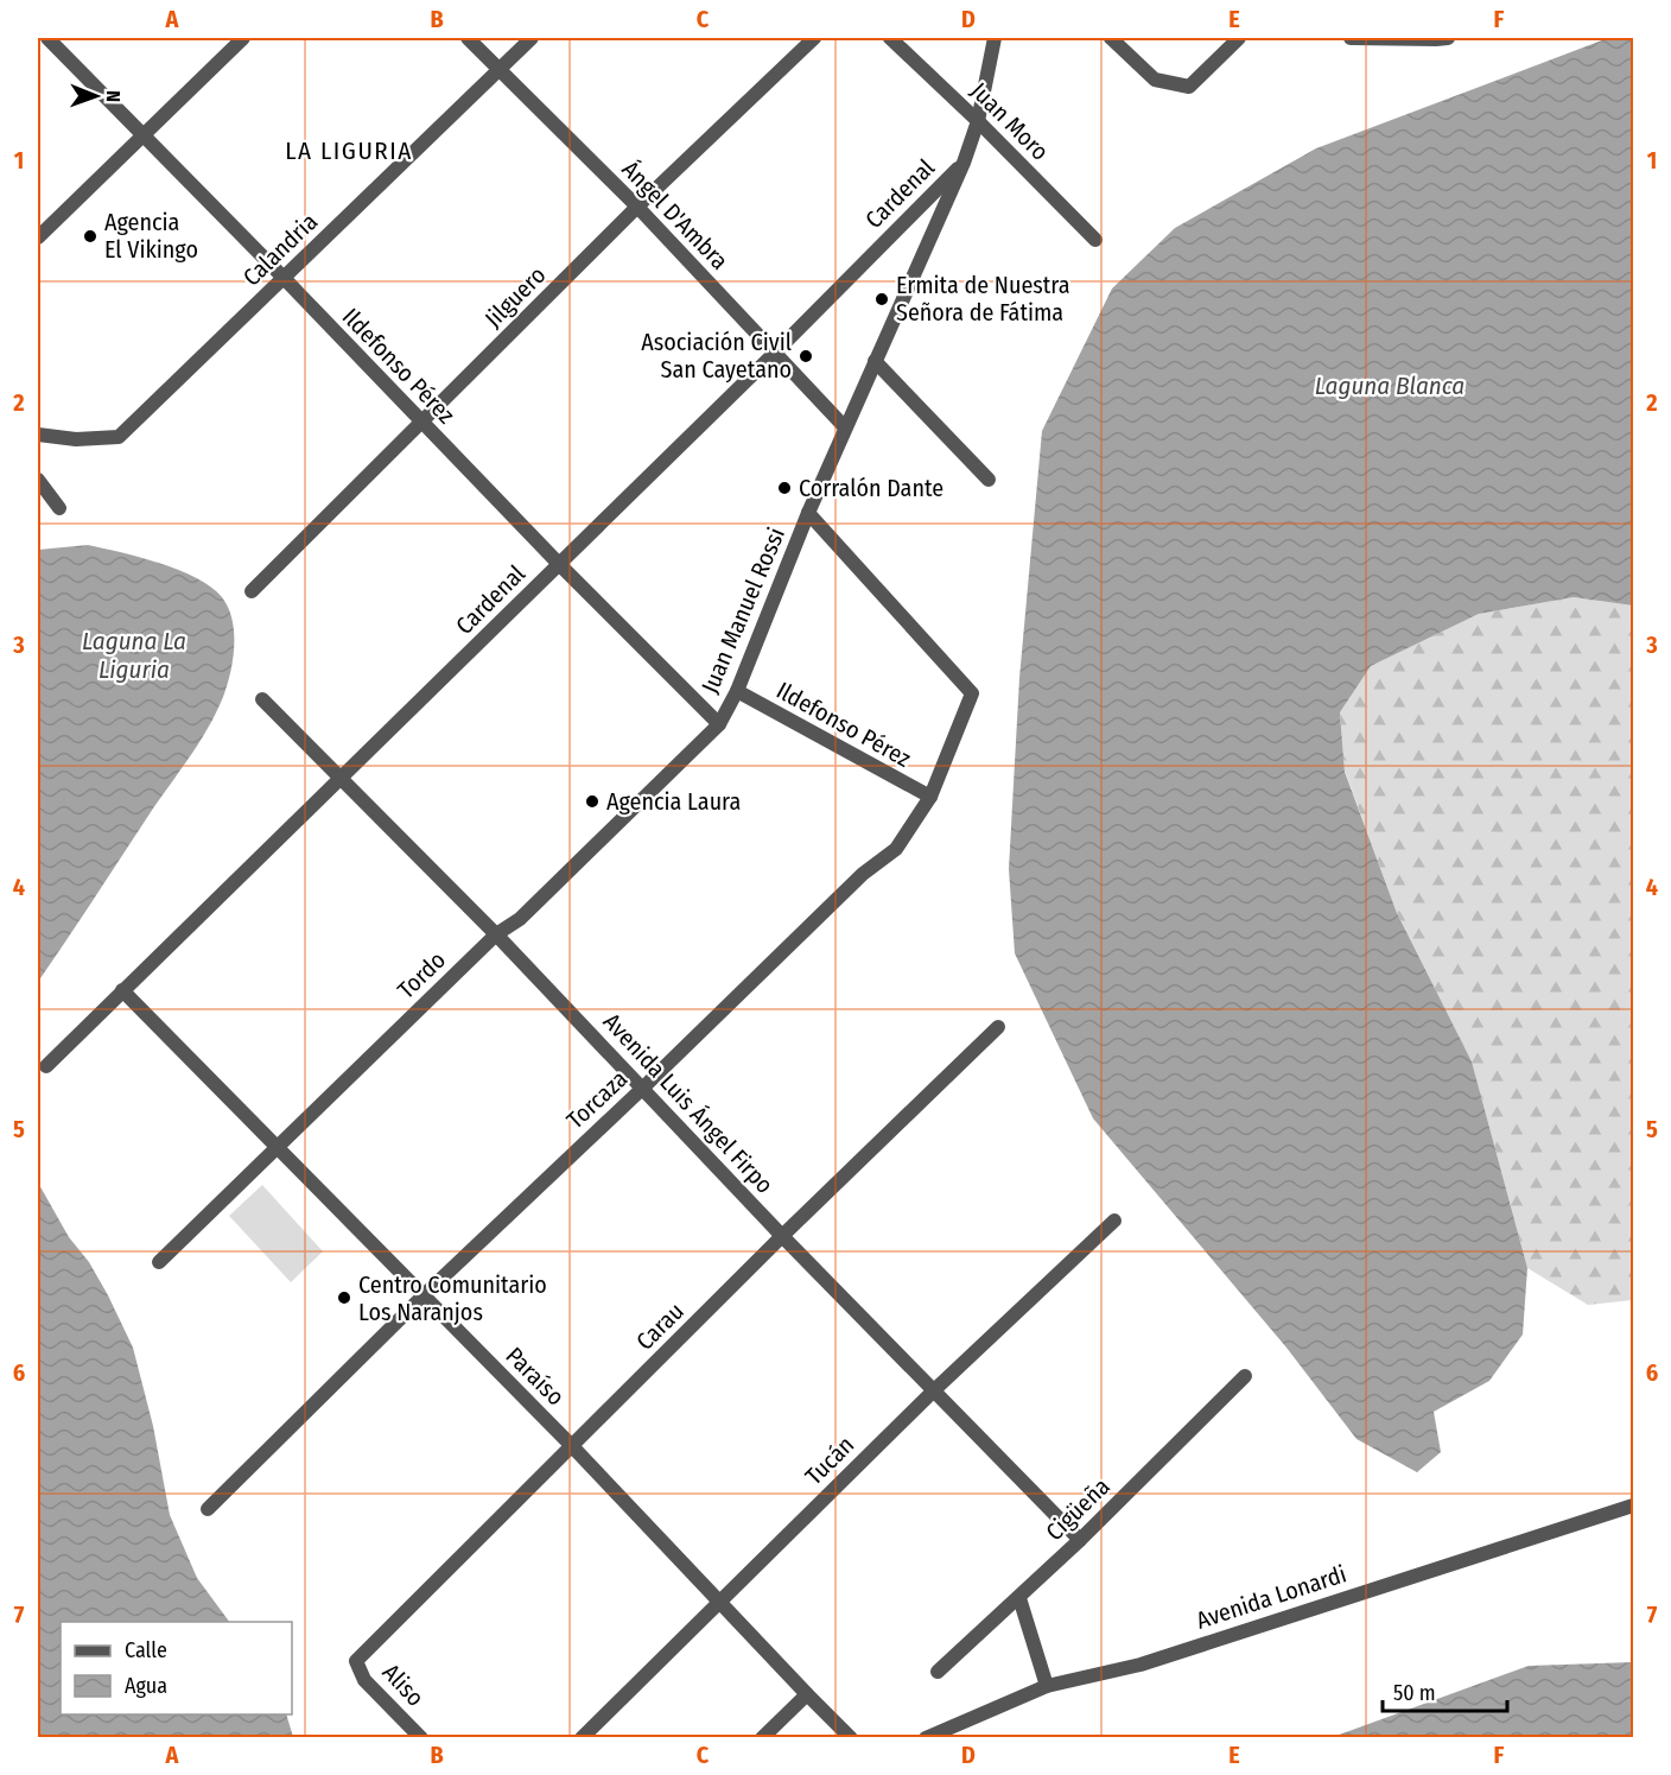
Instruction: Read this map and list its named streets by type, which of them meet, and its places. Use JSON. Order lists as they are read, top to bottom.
{
  "streets": {
    "street": [
      "Juan Moro",
      "Cardenal",
      "Ángel D'Ambra",
      "Calandria",
      "Jilguero",
      "Ildefonso Pérez",
      "Juan Manuel Rossi",
      "Tordo",
      "Torcaza",
      "Avenida Luis Ángel Firpo",
      "Carau",
      "Paraíso",
      "Tucán",
      "Cigüeña",
      "Avenida Lonardi",
      "Aliso"
    ]
  },
  "crossings": [
    ["Juan Moro", "Juan Manuel Rossi"],
    ["Cardenal", "Ángel D'Ambra"],
    ["Cardenal", "Ildefonso Pérez"],
    ["Cardenal", "Juan Manuel Rossi"],
    ["Cardenal", "Avenida Luis Ángel Firpo"],
    ["Cardenal", "Paraíso"],
    ["Ángel D'Ambra", "Calandria"],
    ["Ángel D'Ambra", "Jilguero"],
    ["Ángel D'Ambra", "Juan Manuel Rossi"],
    ["Calandria", "Ildefonso Pérez"],
    ["Jilguero", "Ildefonso Pérez"],
    ["Ildefonso Pérez", "Juan Manuel Rossi"],
    ["Ildefonso Pérez", "Tordo"],
    ["Ildefonso Pérez", "Torcaza"],
    ["Juan Manuel Rossi", "Tordo"],
    ["Juan Manuel Rossi", "Torcaza"],
    ["Tordo", "Avenida Luis Ángel Firpo"],
    ["Tordo", "Paraíso"],
    ["Torcaza", "Avenida Luis Ángel Firpo"],
    ["Torcaza", "Paraíso"],
    ["Avenida Luis Ángel Firpo", "Carau"],
    ["Avenida Luis Ángel Firpo", "Tucán"],
    ["Avenida Luis Ángel Firpo", "Cigüeña"],
    ["Carau", "Paraíso"],
    ["Carau", "Aliso"],
    ["Paraíso", "Tucán"]
  ],
  "districts": ["LA LIGURIA"],
  "water": ["Laguna Blanca", "Laguna La Liguria"],
  "places": [
    "Agencia El Vikingo",
    "Ermita de Nuestra Señora de Fátima",
    "Asociación Civil San Cayetano",
    "Corralón Dante",
    "Agencia Laura",
    "Centro Comunitario Los Naranjos"
  ],
  "legend": ["Calle", "Agua"],
  "scale_bar": "50 m",
  "north": "right",
  "grid": {
    "columns": [
      "A",
      "B",
      "C",
      "D",
      "E",
      "F"
    ],
    "rows": [
      "1",
      "2",
      "3",
      "4",
      "5",
      "6",
      "7"
    ]
  }
}
